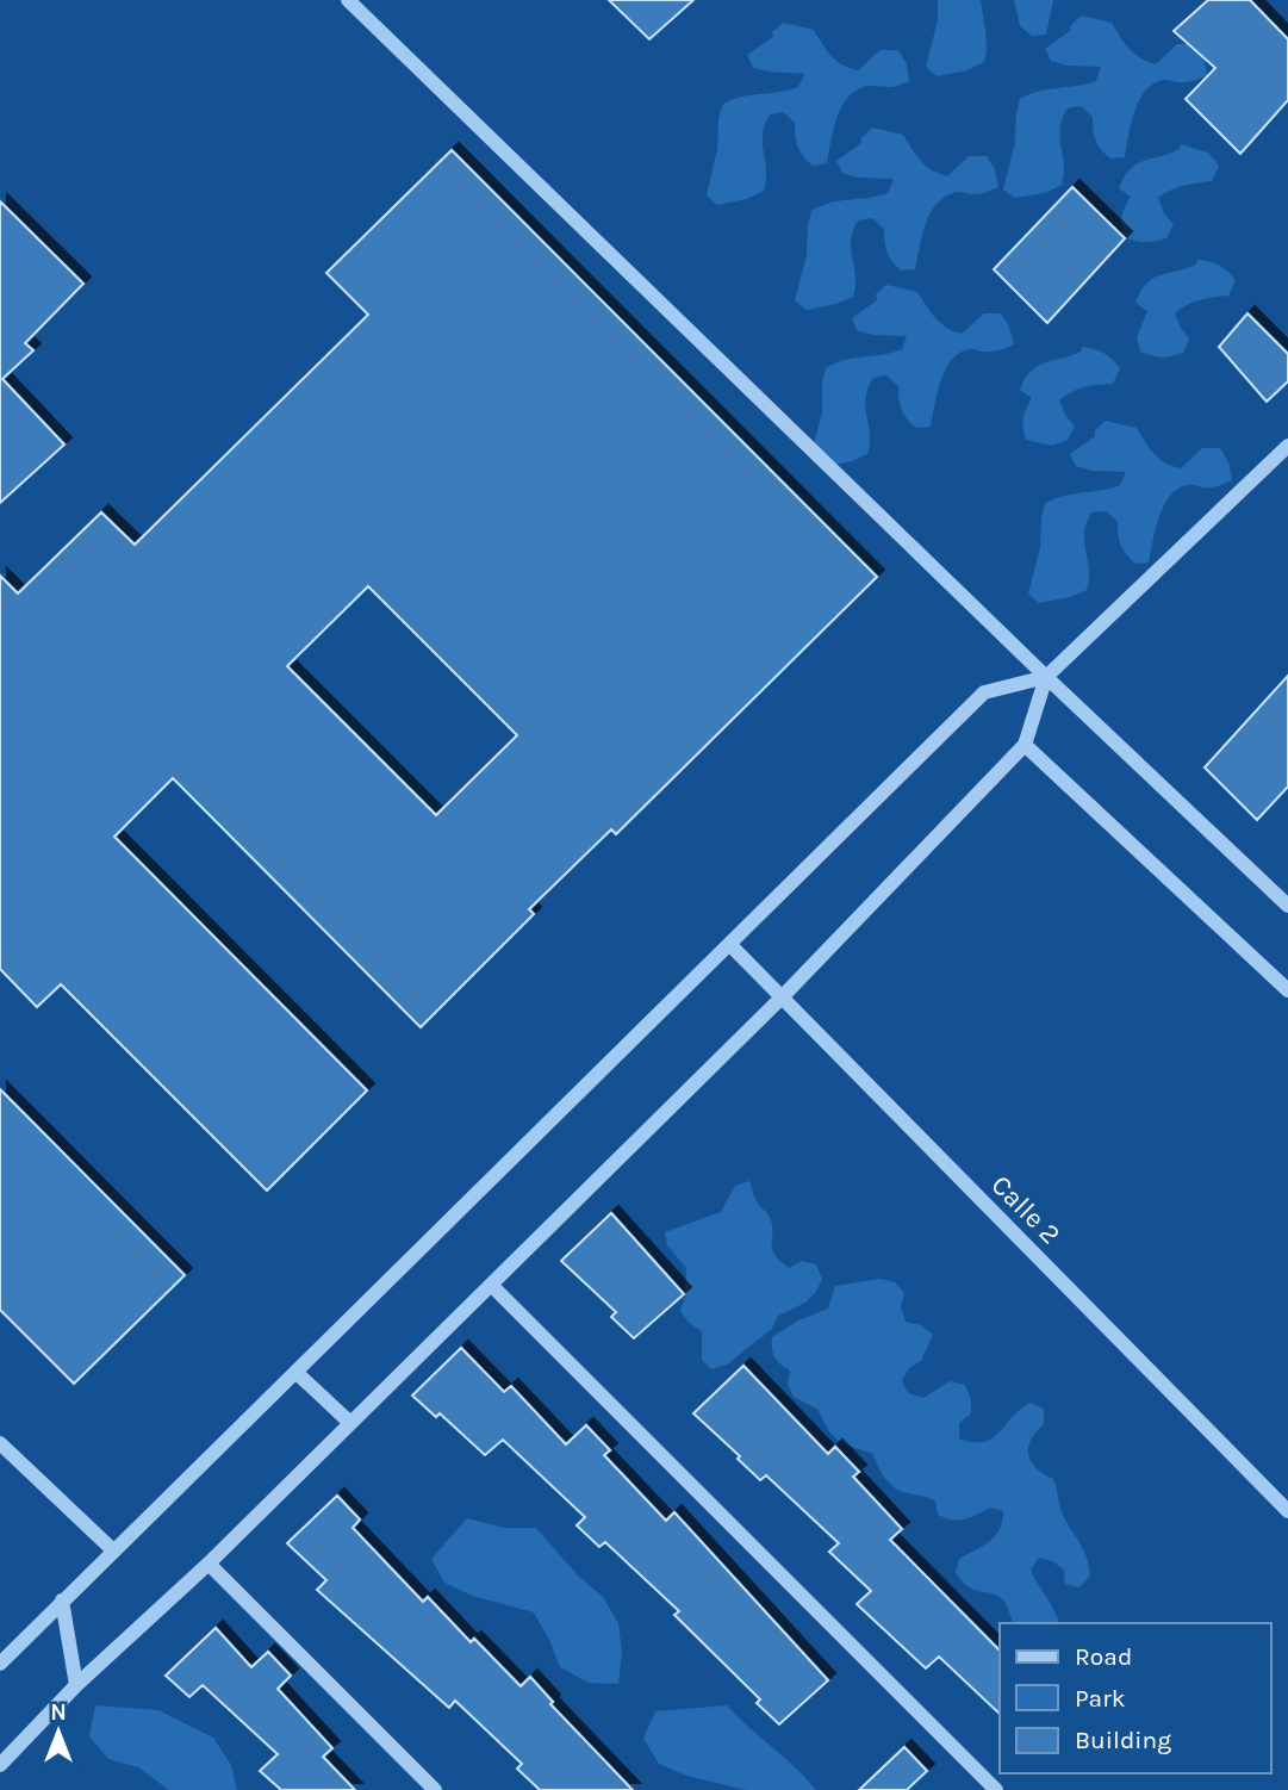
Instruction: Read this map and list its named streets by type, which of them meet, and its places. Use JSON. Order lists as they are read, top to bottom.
{
  "streets": {
    "street": ["Calle 2"]
  },
  "legend": ["Road", "Park", "Building"],
  "north": "top"
}
